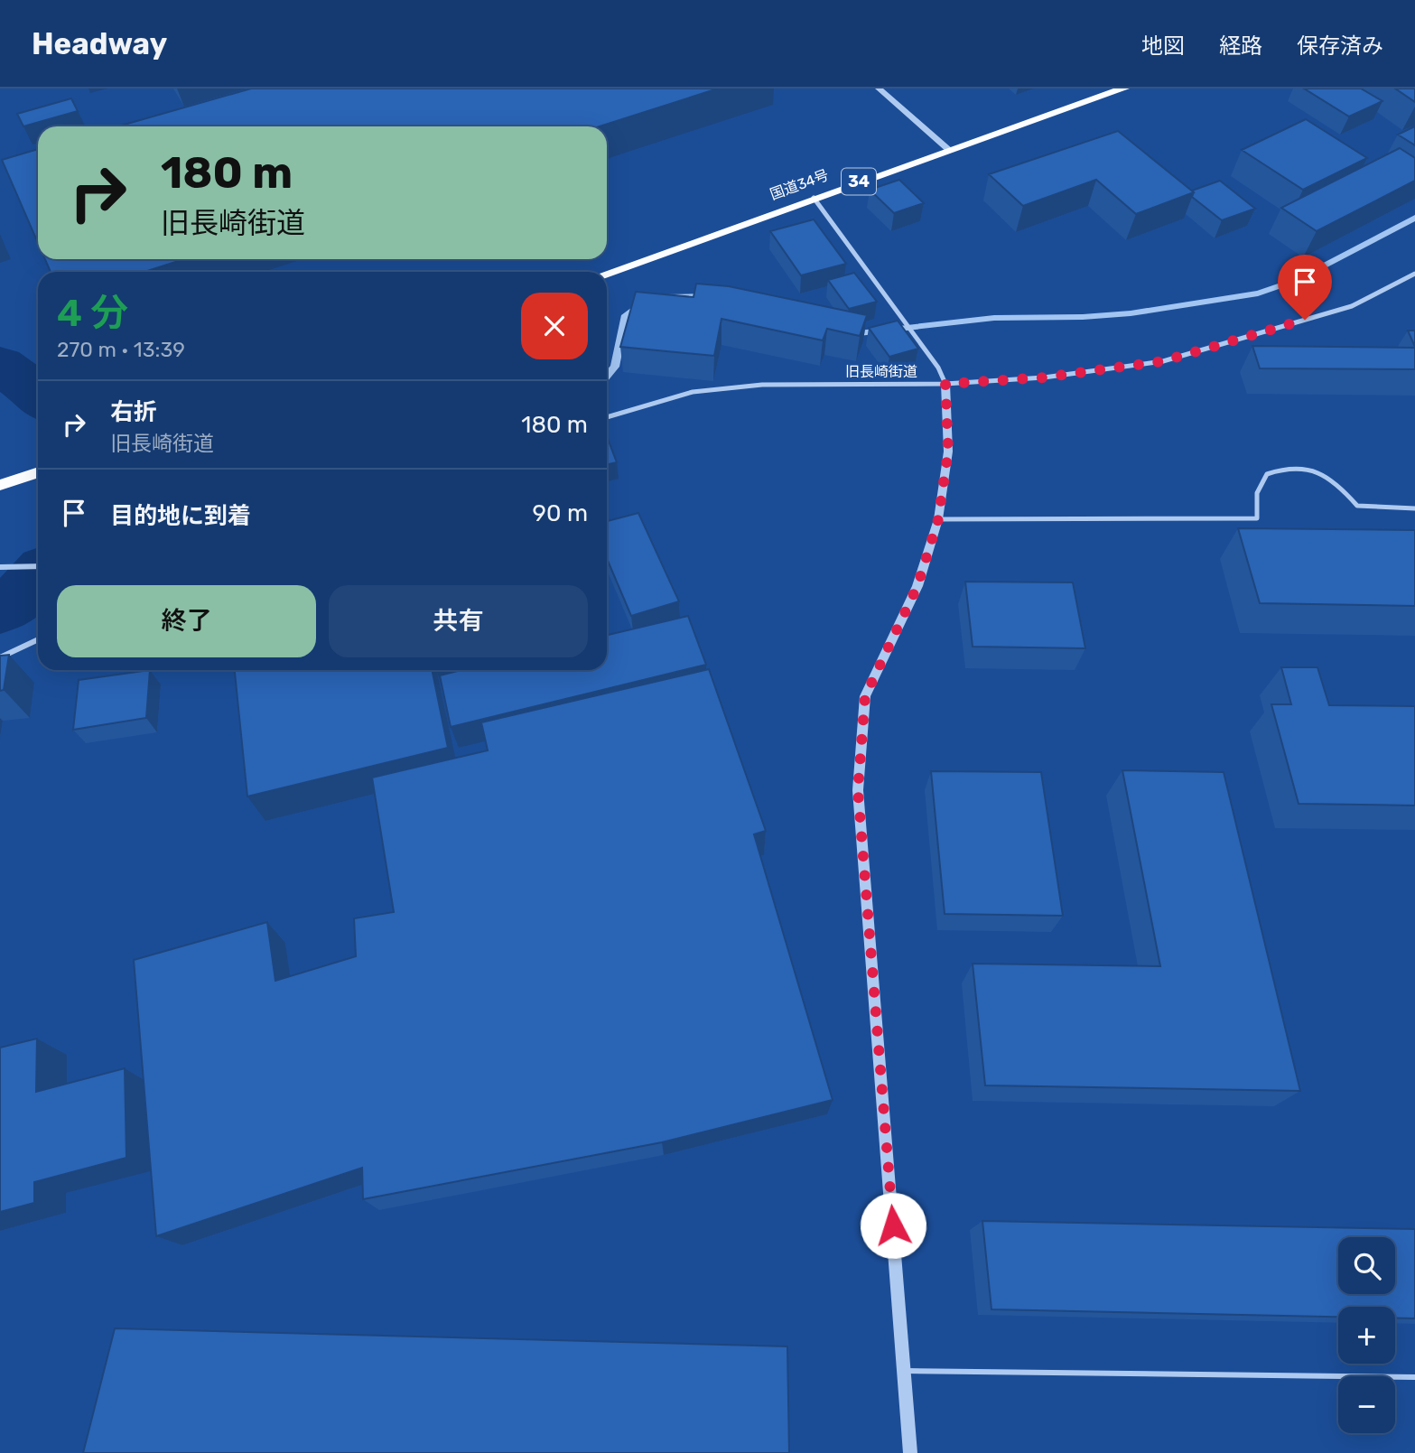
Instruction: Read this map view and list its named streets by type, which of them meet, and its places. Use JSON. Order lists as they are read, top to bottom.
{
  "streets": {
    "highway": ["34", "国道34号"],
    "street": ["旧長崎街道"]
  },
  "page": {
    "header": "Headway",
    "nav": ["地図", "経路", "保存済み"],
    "turn": ["180 m", "旧長崎街道"],
    "heading": ["4 分", "270 m · 13:39"],
    "list": [
      {
        "name": "右折",
        "note": "旧長崎街道",
        "value": "180 m"
      },
      {
        "name": "目的地に到着",
        "value": "90 m"
      }
    ],
    "buttons": ["終了", "共有"],
    "map_buttons": ["+", "−"]
  }
}
